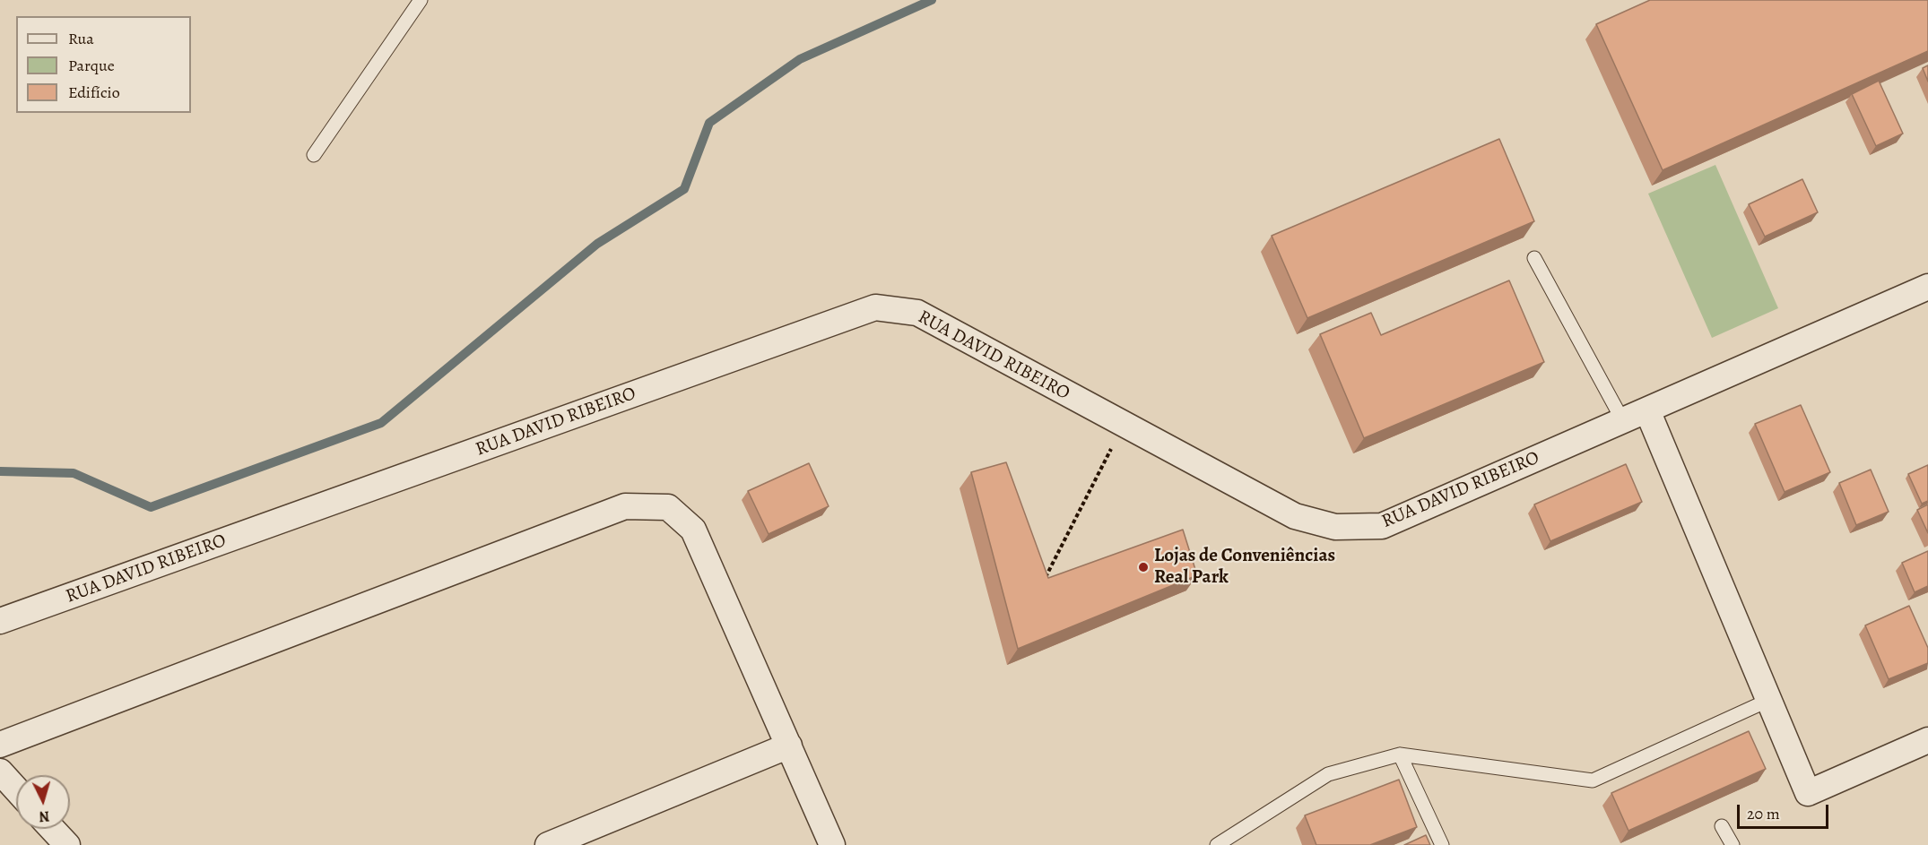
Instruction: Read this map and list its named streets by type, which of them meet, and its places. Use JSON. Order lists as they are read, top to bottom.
{
  "streets": {
    "street": ["RUA DAVID RIBEIRO"]
  },
  "places": ["Lojas de Conveniências Real Park"],
  "legend": ["Rua", "Parque", "Edifício"],
  "scale_bar": "20 m",
  "north": "bottom"
}
